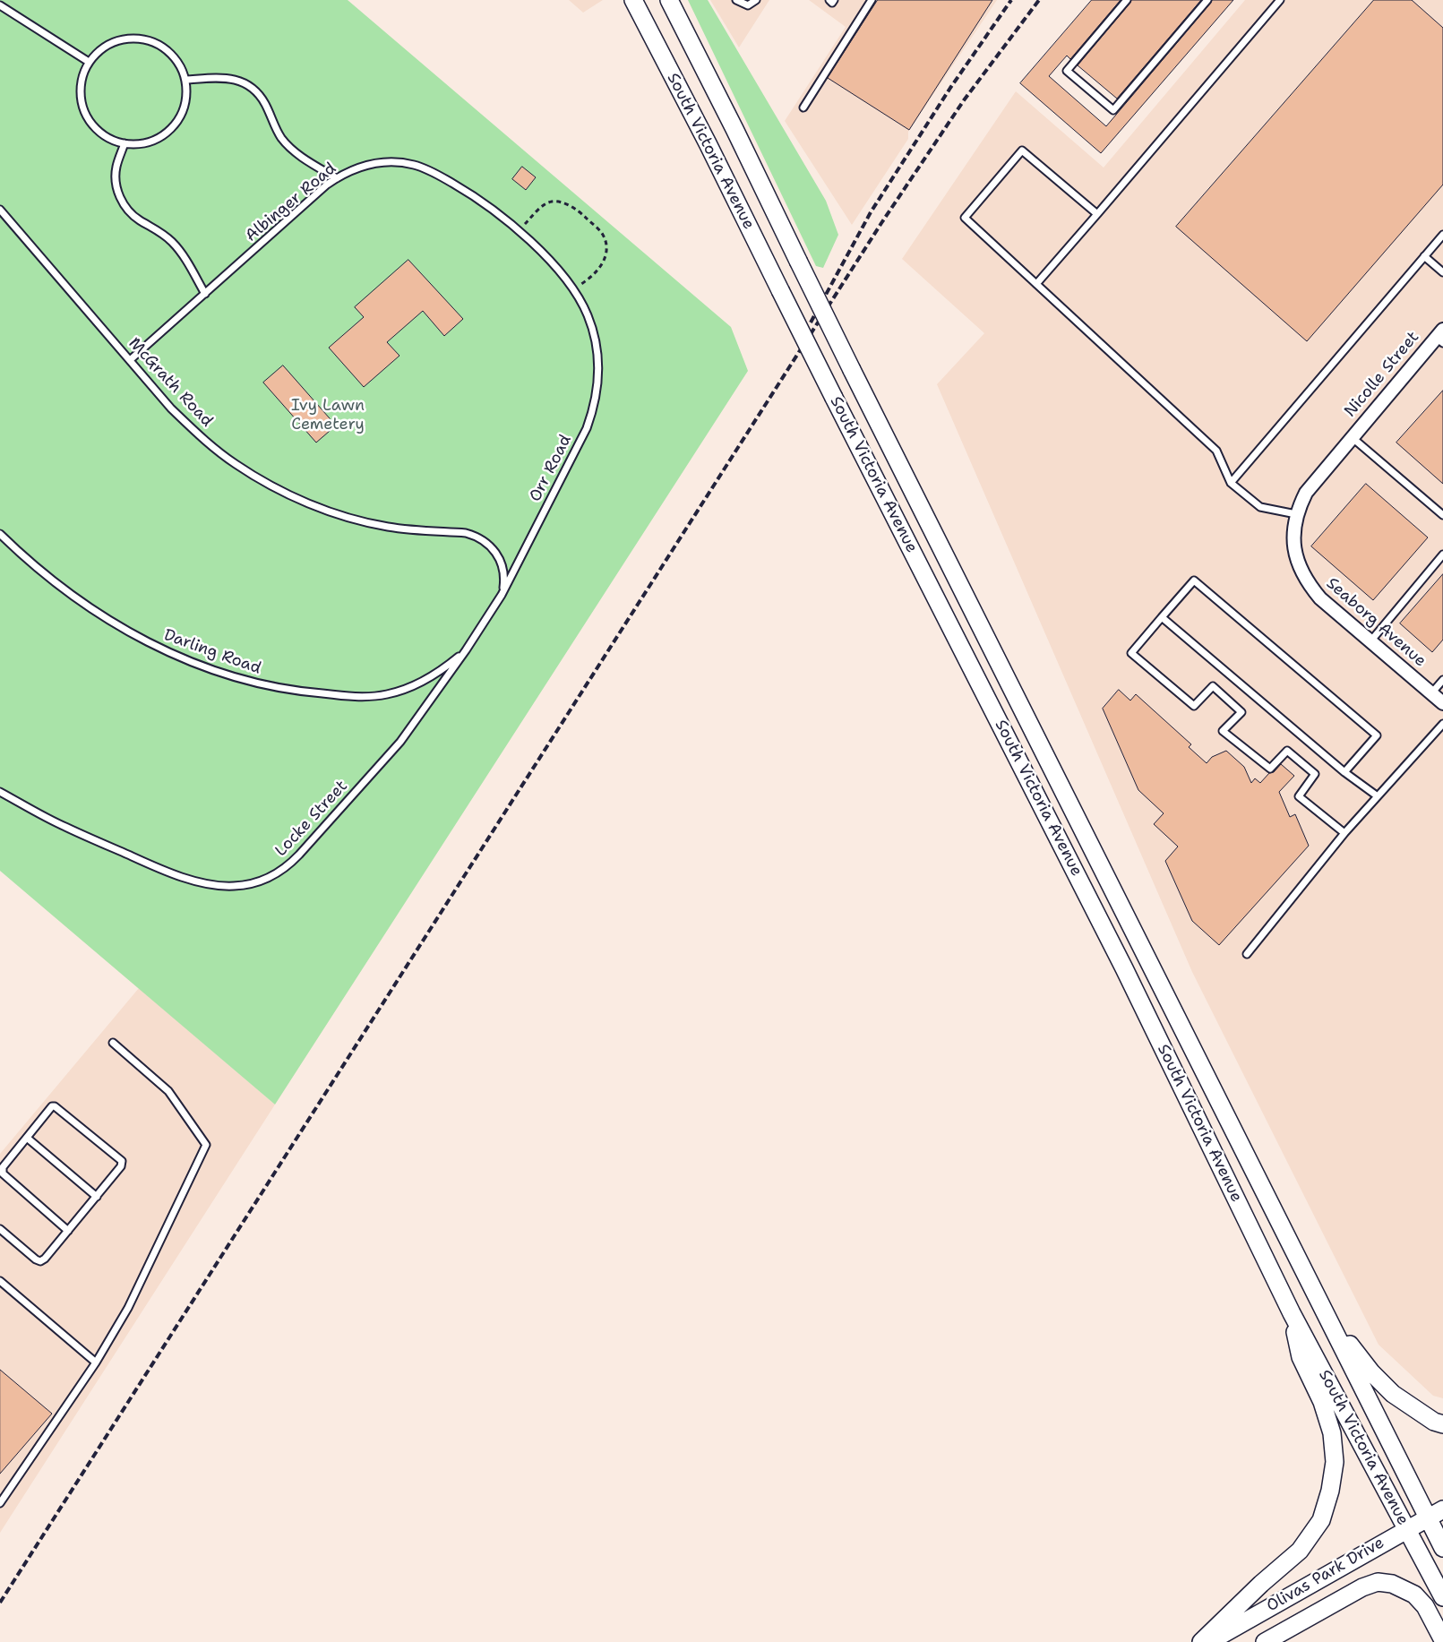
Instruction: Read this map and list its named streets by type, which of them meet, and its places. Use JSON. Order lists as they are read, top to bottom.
{
  "streets": {
    "main road": ["South Victoria Avenue", "Olivas Park Drive"],
    "street": ["Nicolle Street", "Seaborg Avenue"],
    "lane": [
      "Albinger Road",
      "McGrath Road",
      "Orr Road",
      "Darling Road",
      "Locke Street"
    ]
  },
  "crossings": [
    ["South Victoria Avenue", "Olivas Park Drive"],
    ["Albinger Road", "McGrath Road"],
    ["Albinger Road", "Orr Road"],
    ["Nicolle Street", "Seaborg Avenue"],
    ["McGrath Road", "Orr Road"],
    ["Orr Road", "Darling Road"],
    ["Orr Road", "Locke Street"],
    ["Darling Road", "Locke Street"]
  ],
  "parks": ["Ivy Lawn Cemetery"]
}
